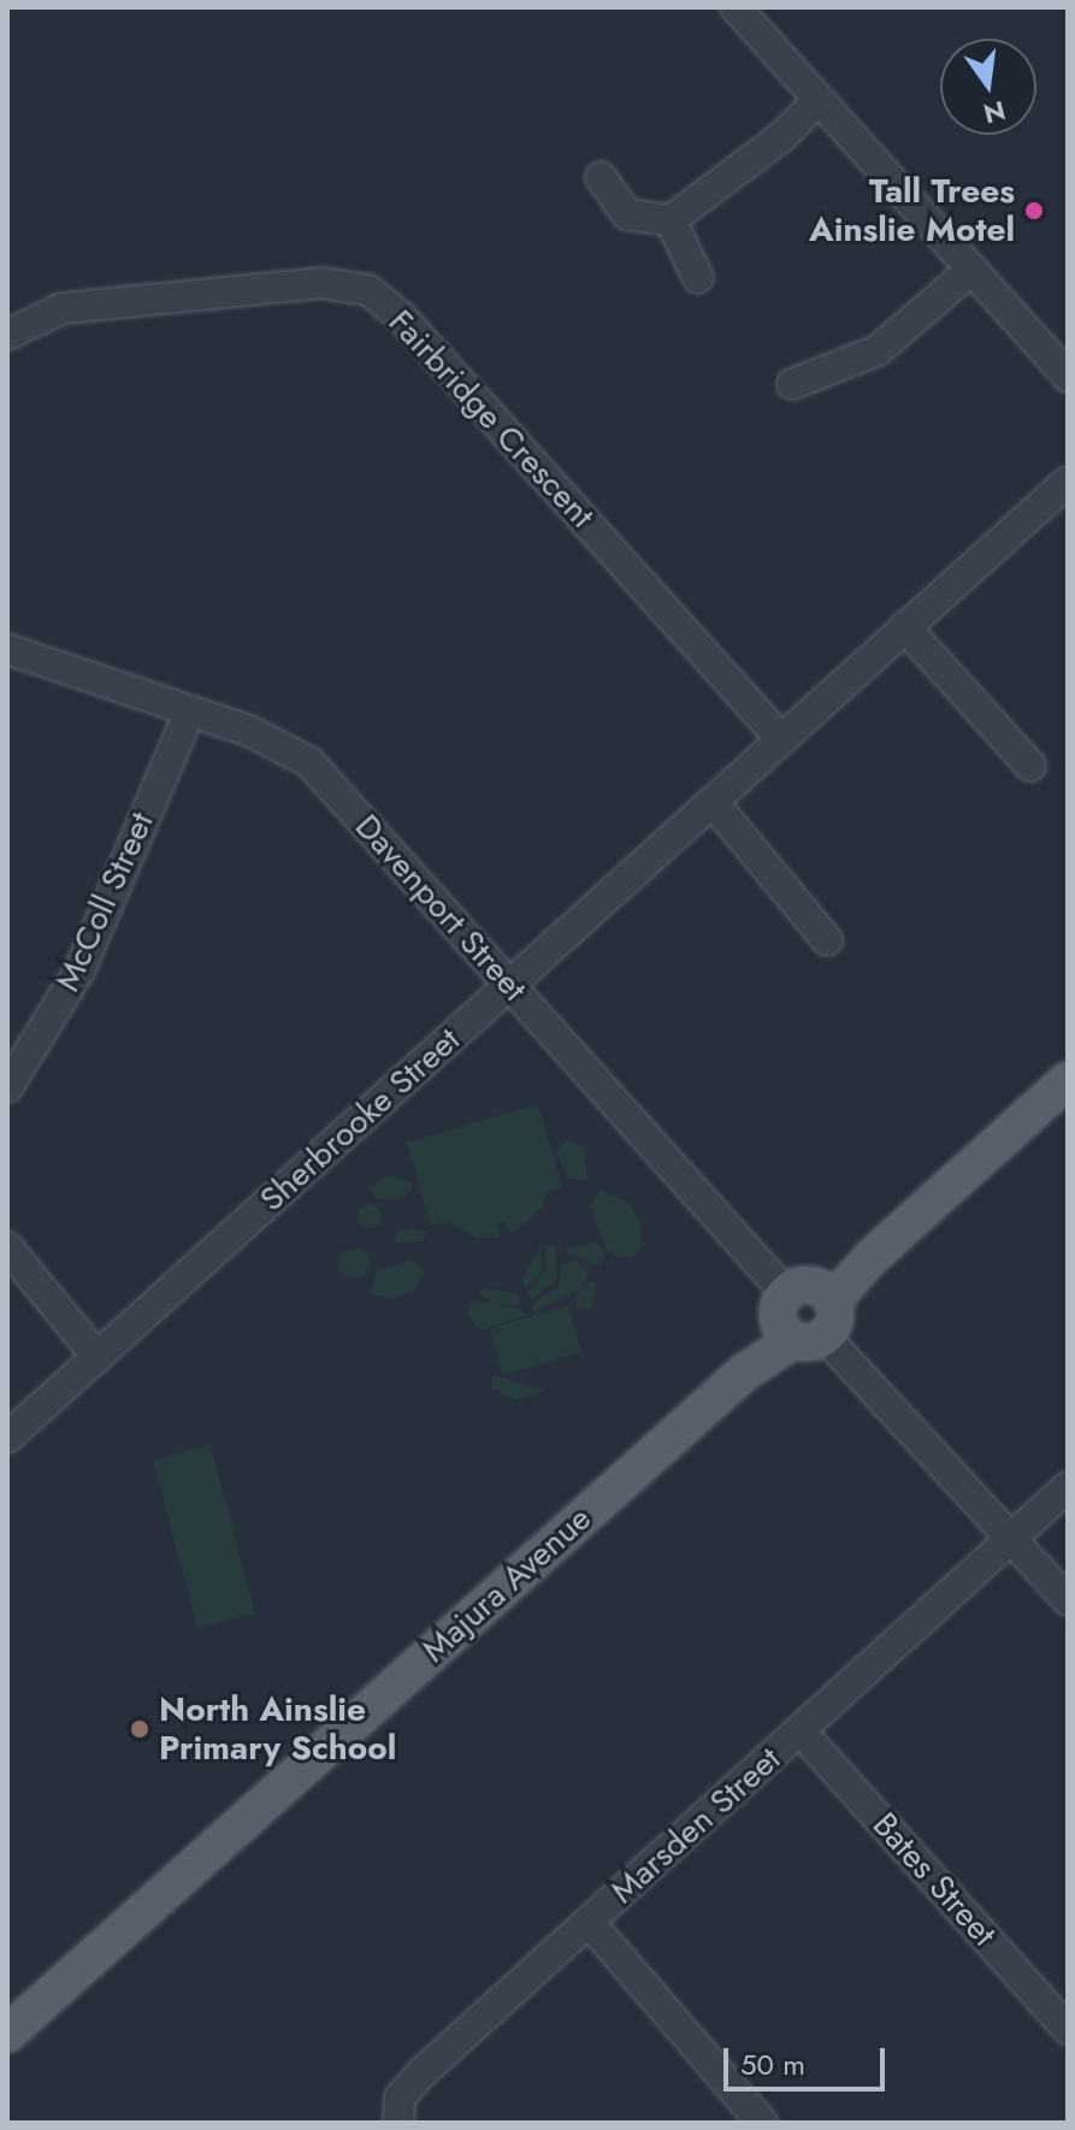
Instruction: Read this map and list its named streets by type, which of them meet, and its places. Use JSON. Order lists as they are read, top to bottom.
{
  "streets": {
    "main road": ["Majura Avenue"],
    "street": [
      "Fairbridge Crescent",
      "McColl Street",
      "Davenport Street",
      "Sherbrooke Street",
      "Marsden Street",
      "Bates Street"
    ]
  },
  "crossings": [
    ["Fairbridge Crescent", "Sherbrooke Street"],
    ["McColl Street", "Davenport Street"],
    ["Davenport Street", "Sherbrooke Street"],
    ["Davenport Street", "Majura Avenue"],
    ["Davenport Street", "Marsden Street"],
    ["Marsden Street", "Bates Street"]
  ],
  "places": ["Tall Trees Ainslie Motel", "North Ainslie Primary School"],
  "scale_bar": "50 m",
  "north": "bottom"
}
